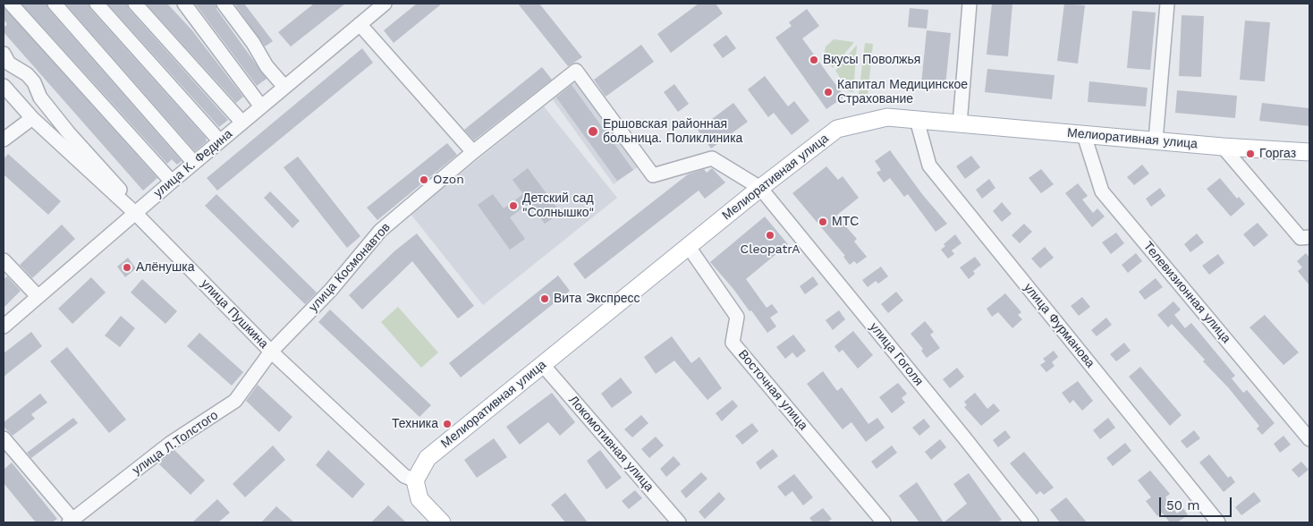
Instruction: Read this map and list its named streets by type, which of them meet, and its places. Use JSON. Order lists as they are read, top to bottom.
{
  "streets": {
    "main road": ["Мелиоративная улица"],
    "street": [
      "улица К. Федина",
      "улица Космонавтов",
      "Телевизионная улица",
      "улица Пушкина",
      "улица Фурманова",
      "улица Гоголя",
      "Восточная улица",
      "улица Л.Толстого",
      "Локомотивная улица"
    ]
  },
  "crossings": [
    ["Мелиоративная улица", "улица Космонавтов"],
    ["Мелиоративная улица", "Телевизионная улица"],
    ["Мелиоративная улица", "улица Пушкина"],
    ["Мелиоративная улица", "улица Фурманова"],
    ["Мелиоративная улица", "улица Гоголя"],
    ["Мелиоративная улица", "Восточная улица"],
    ["Мелиоративная улица", "Локомотивная улица"],
    ["улица К. Федина", "улица Пушкина"],
    ["улица Космонавтов", "улица Пушкина"],
    ["улица Космонавтов", "улица Гоголя"],
    ["улица Космонавтов", "улица Л.Толстого"],
    ["улица Пушкина", "улица Л.Толстого"]
  ],
  "places": [
    "Вкусы Поволжья",
    "Капитал Медицинское Страхование",
    "Ершовская районная больница. Поликлиника",
    "Горгаз",
    "Ozon",
    "Детский сад \"Солнышко\"",
    "МТС",
    "CleopatrA",
    "Алёнушка",
    "Вита Экспресс",
    "Техника"
  ],
  "scale_bar": "50 m"
}
